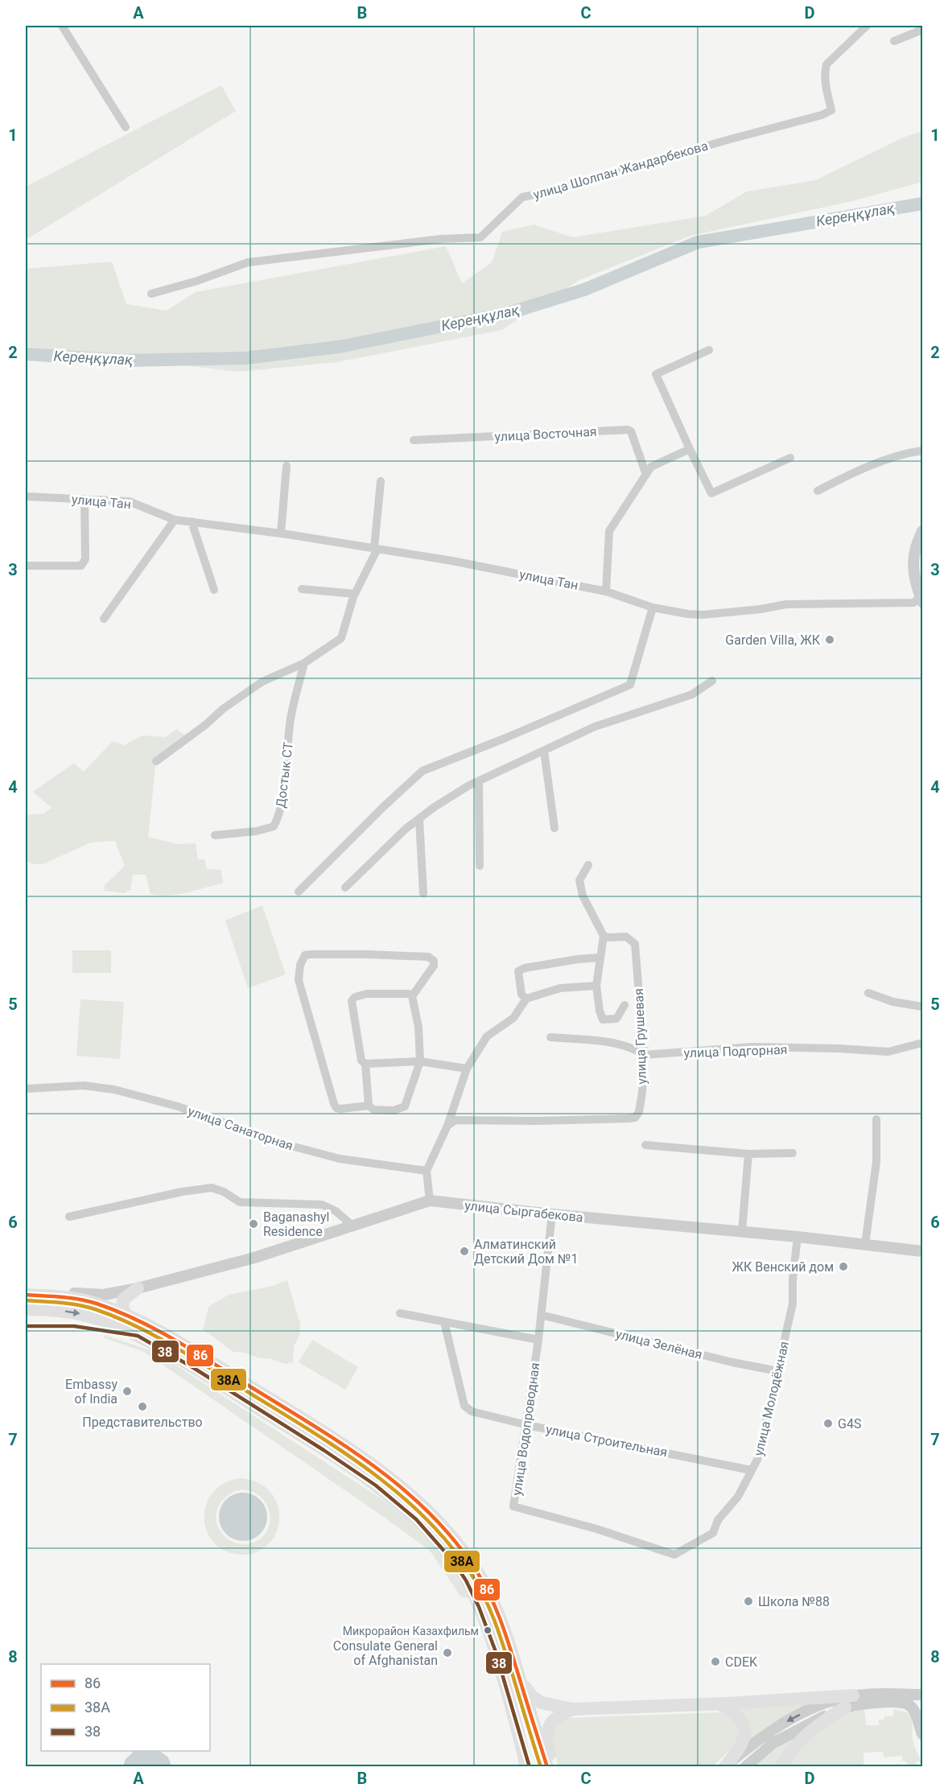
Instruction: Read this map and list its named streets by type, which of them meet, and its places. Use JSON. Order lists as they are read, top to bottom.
{
  "streets": {
    "street": [
      "улица Шолпан Жандарбекова",
      "улица Восточная",
      "улица Тан",
      "Достык СТ",
      "улица Грушевая",
      "улица Подгорная",
      "улица Санаторная",
      "улица Сыргабекова",
      "улица Зелёная",
      "улица Молодёжная",
      "улица Водопроводная",
      "улица Строительная"
    ]
  },
  "crossings": [
    ["улица Грушевая", "улица Подгорная"],
    ["улица Сыргабекова", "улица Молодёжная"],
    ["улица Сыргабекова", "улица Водопроводная"],
    ["улица Зелёная", "улица Молодёжная"],
    ["улица Зелёная", "улица Водопроводная"],
    ["улица Молодёжная", "улица Водопроводная"],
    ["улица Молодёжная", "улица Строительная"],
    ["улица Водопроводная", "улица Строительная"]
  ],
  "water": ["Кереңқұлақ"],
  "places": [
    "Garden Villa, ЖК",
    "Baganashyl Residence",
    "Алматинский Детский Дом №1",
    "ЖК Венский дом",
    "Embassy of India",
    "Представительство",
    "G4S",
    "Школа №88",
    "Микрорайон Казахфильм",
    "Consulate General of Afghanistan",
    "CDEK"
  ],
  "lines": ["transit line 86", "transit line 38А", "transit line 38"],
  "legend": ["86", "38А", "38"],
  "grid": {
    "columns": [
      "A",
      "B",
      "C",
      "D"
    ],
    "rows": [
      "1",
      "2",
      "3",
      "4",
      "5",
      "6",
      "7",
      "8"
    ]
  }
}
